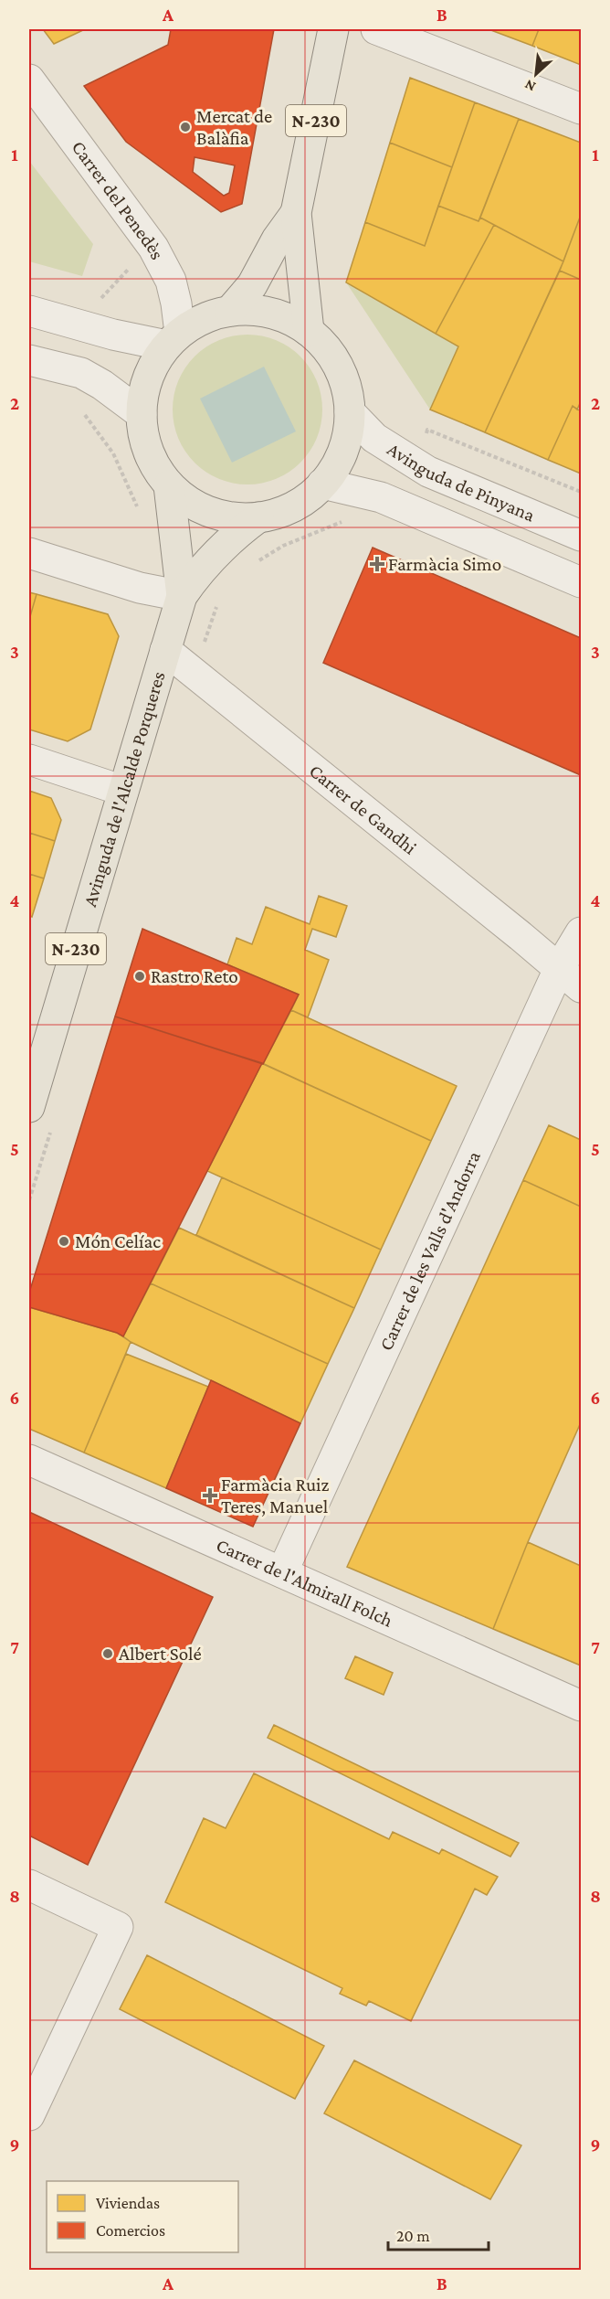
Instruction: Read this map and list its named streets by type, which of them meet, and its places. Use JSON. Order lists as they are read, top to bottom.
{
  "streets": {
    "main road": ["N-230", "Avinguda de l'Alcalde Porqueres"],
    "street": [
      "Carrer del Penedès",
      "Avinguda de Pinyana",
      "Carrer de Gandhi",
      "Carrer de les Valls d'Andorra",
      "Carrer de l'Almirall Folch"
    ]
  },
  "crossings": [
    ["N-230", "Carrer del Penedès"],
    ["N-230", "Avinguda de Pinyana"],
    ["N-230", "Avinguda de l'Alcalde Porqueres"],
    ["Avinguda de l'Alcalde Porqueres", "Carrer de Gandhi"],
    ["Carrer de Gandhi", "Carrer de les Valls d'Andorra"],
    ["Carrer de les Valls d'Andorra", "Carrer de l'Almirall Folch"]
  ],
  "places": {
    "other": [
      "Mercat de Balàfia",
      "Rastro Reto",
      "Món Celíac",
      "Albert Solé"
    ],
    "health": ["Farmàcia Simo", "Farmàcia Ruiz Teres, Manuel"]
  },
  "legend": ["Viviendas", "Comercios"],
  "scale_bar": "20 m",
  "north": "bottom left",
  "grid": {
    "columns": ["A", "B"],
    "rows": [
      "1",
      "2",
      "3",
      "4",
      "5",
      "6",
      "7",
      "8",
      "9"
    ]
  }
}
